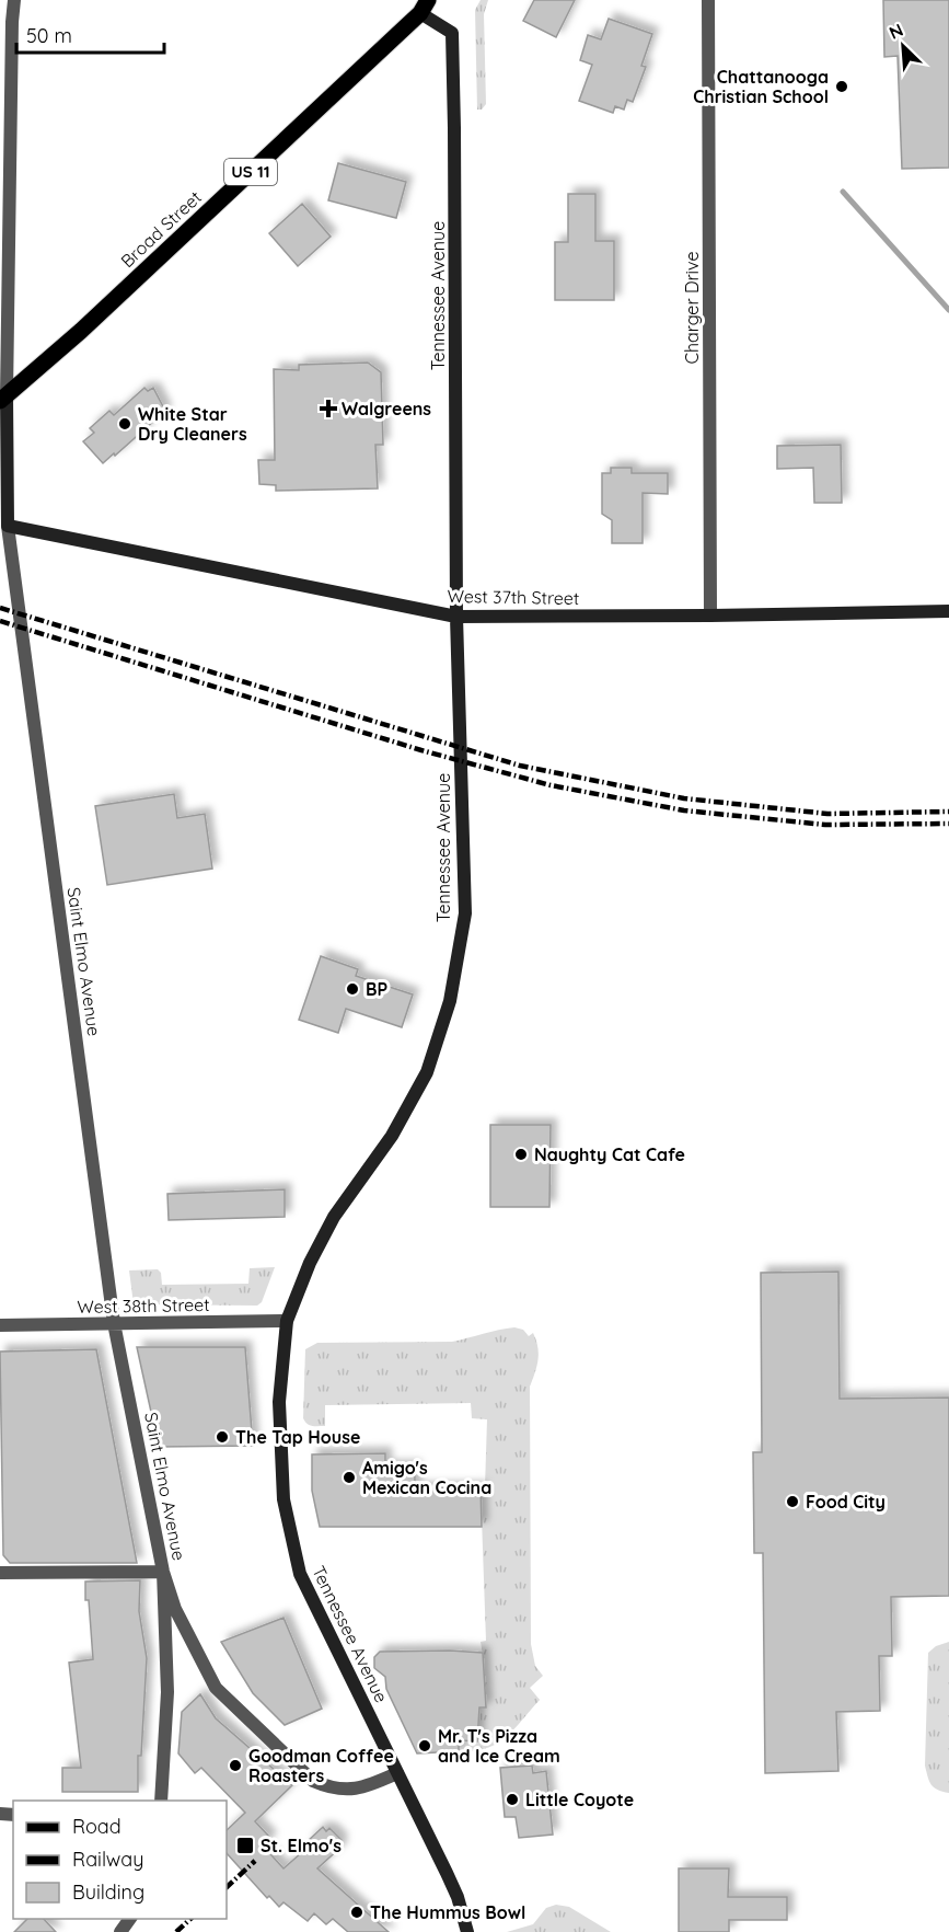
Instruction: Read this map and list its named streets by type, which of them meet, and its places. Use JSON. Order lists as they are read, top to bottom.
{
  "streets": {
    "main road": [
      "US 11",
      "Broad Street",
      "Tennessee Avenue",
      "West 37th Street",
      "Saint Elmo Avenue"
    ],
    "street": ["Charger Drive", "West 38th Street"]
  },
  "crossings": [
    ["Broad Street", "Tennessee Avenue"],
    ["Broad Street", "Saint Elmo Avenue"],
    ["Tennessee Avenue", "West 37th Street"],
    ["Tennessee Avenue", "Saint Elmo Avenue"],
    ["Tennessee Avenue", "West 38th Street"],
    ["Charger Drive", "West 37th Street"],
    ["West 37th Street", "Saint Elmo Avenue"],
    ["Saint Elmo Avenue", "West 38th Street"]
  ],
  "places": {
    "other": [
      "Chattanooga Christian School",
      "White Star Dry Cleaners",
      "BP",
      "Naughty Cat Cafe",
      "The Tap House",
      "Amigo's Mexican Cocina",
      "Food City",
      "Mr. T's Pizza and Ice Cream",
      "Goodman Coffee Roasters",
      "Little Coyote",
      "The Hummus Bowl"
    ],
    "health": ["Walgreens"],
    "transit": ["St. Elmo's"]
  },
  "legend": ["Road", "Railway", "Building"],
  "scale_bar": "50 m",
  "north": "top left"
}
